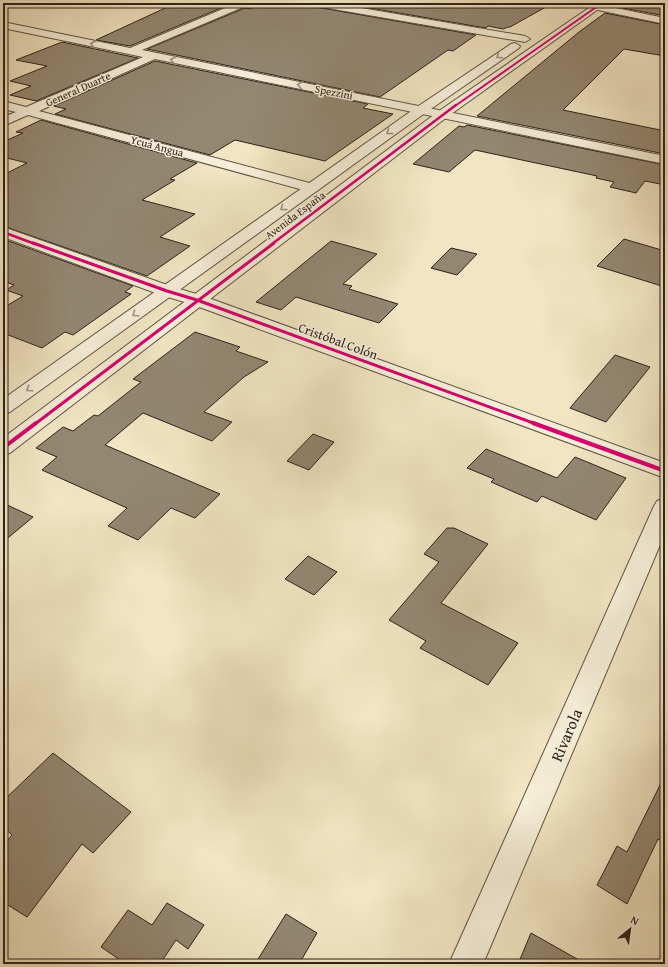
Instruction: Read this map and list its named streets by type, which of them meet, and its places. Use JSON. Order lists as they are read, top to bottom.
{
  "streets": {
    "street": [
      "General Duarte",
      "Spezzini",
      "Ycuá Angua",
      "Avenida España",
      "Cristóbal Colón",
      "Rivarola"
    ]
  },
  "crossings": [
    ["General Duarte", "Spezzini"],
    ["General Duarte", "Ycuá Angua"],
    ["Spezzini", "Avenida España"],
    ["Ycuá Angua", "Avenida España"],
    ["Avenida España", "Cristóbal Colón"]
  ],
  "one_way": ["Spezzini"],
  "north": "top right"
}
